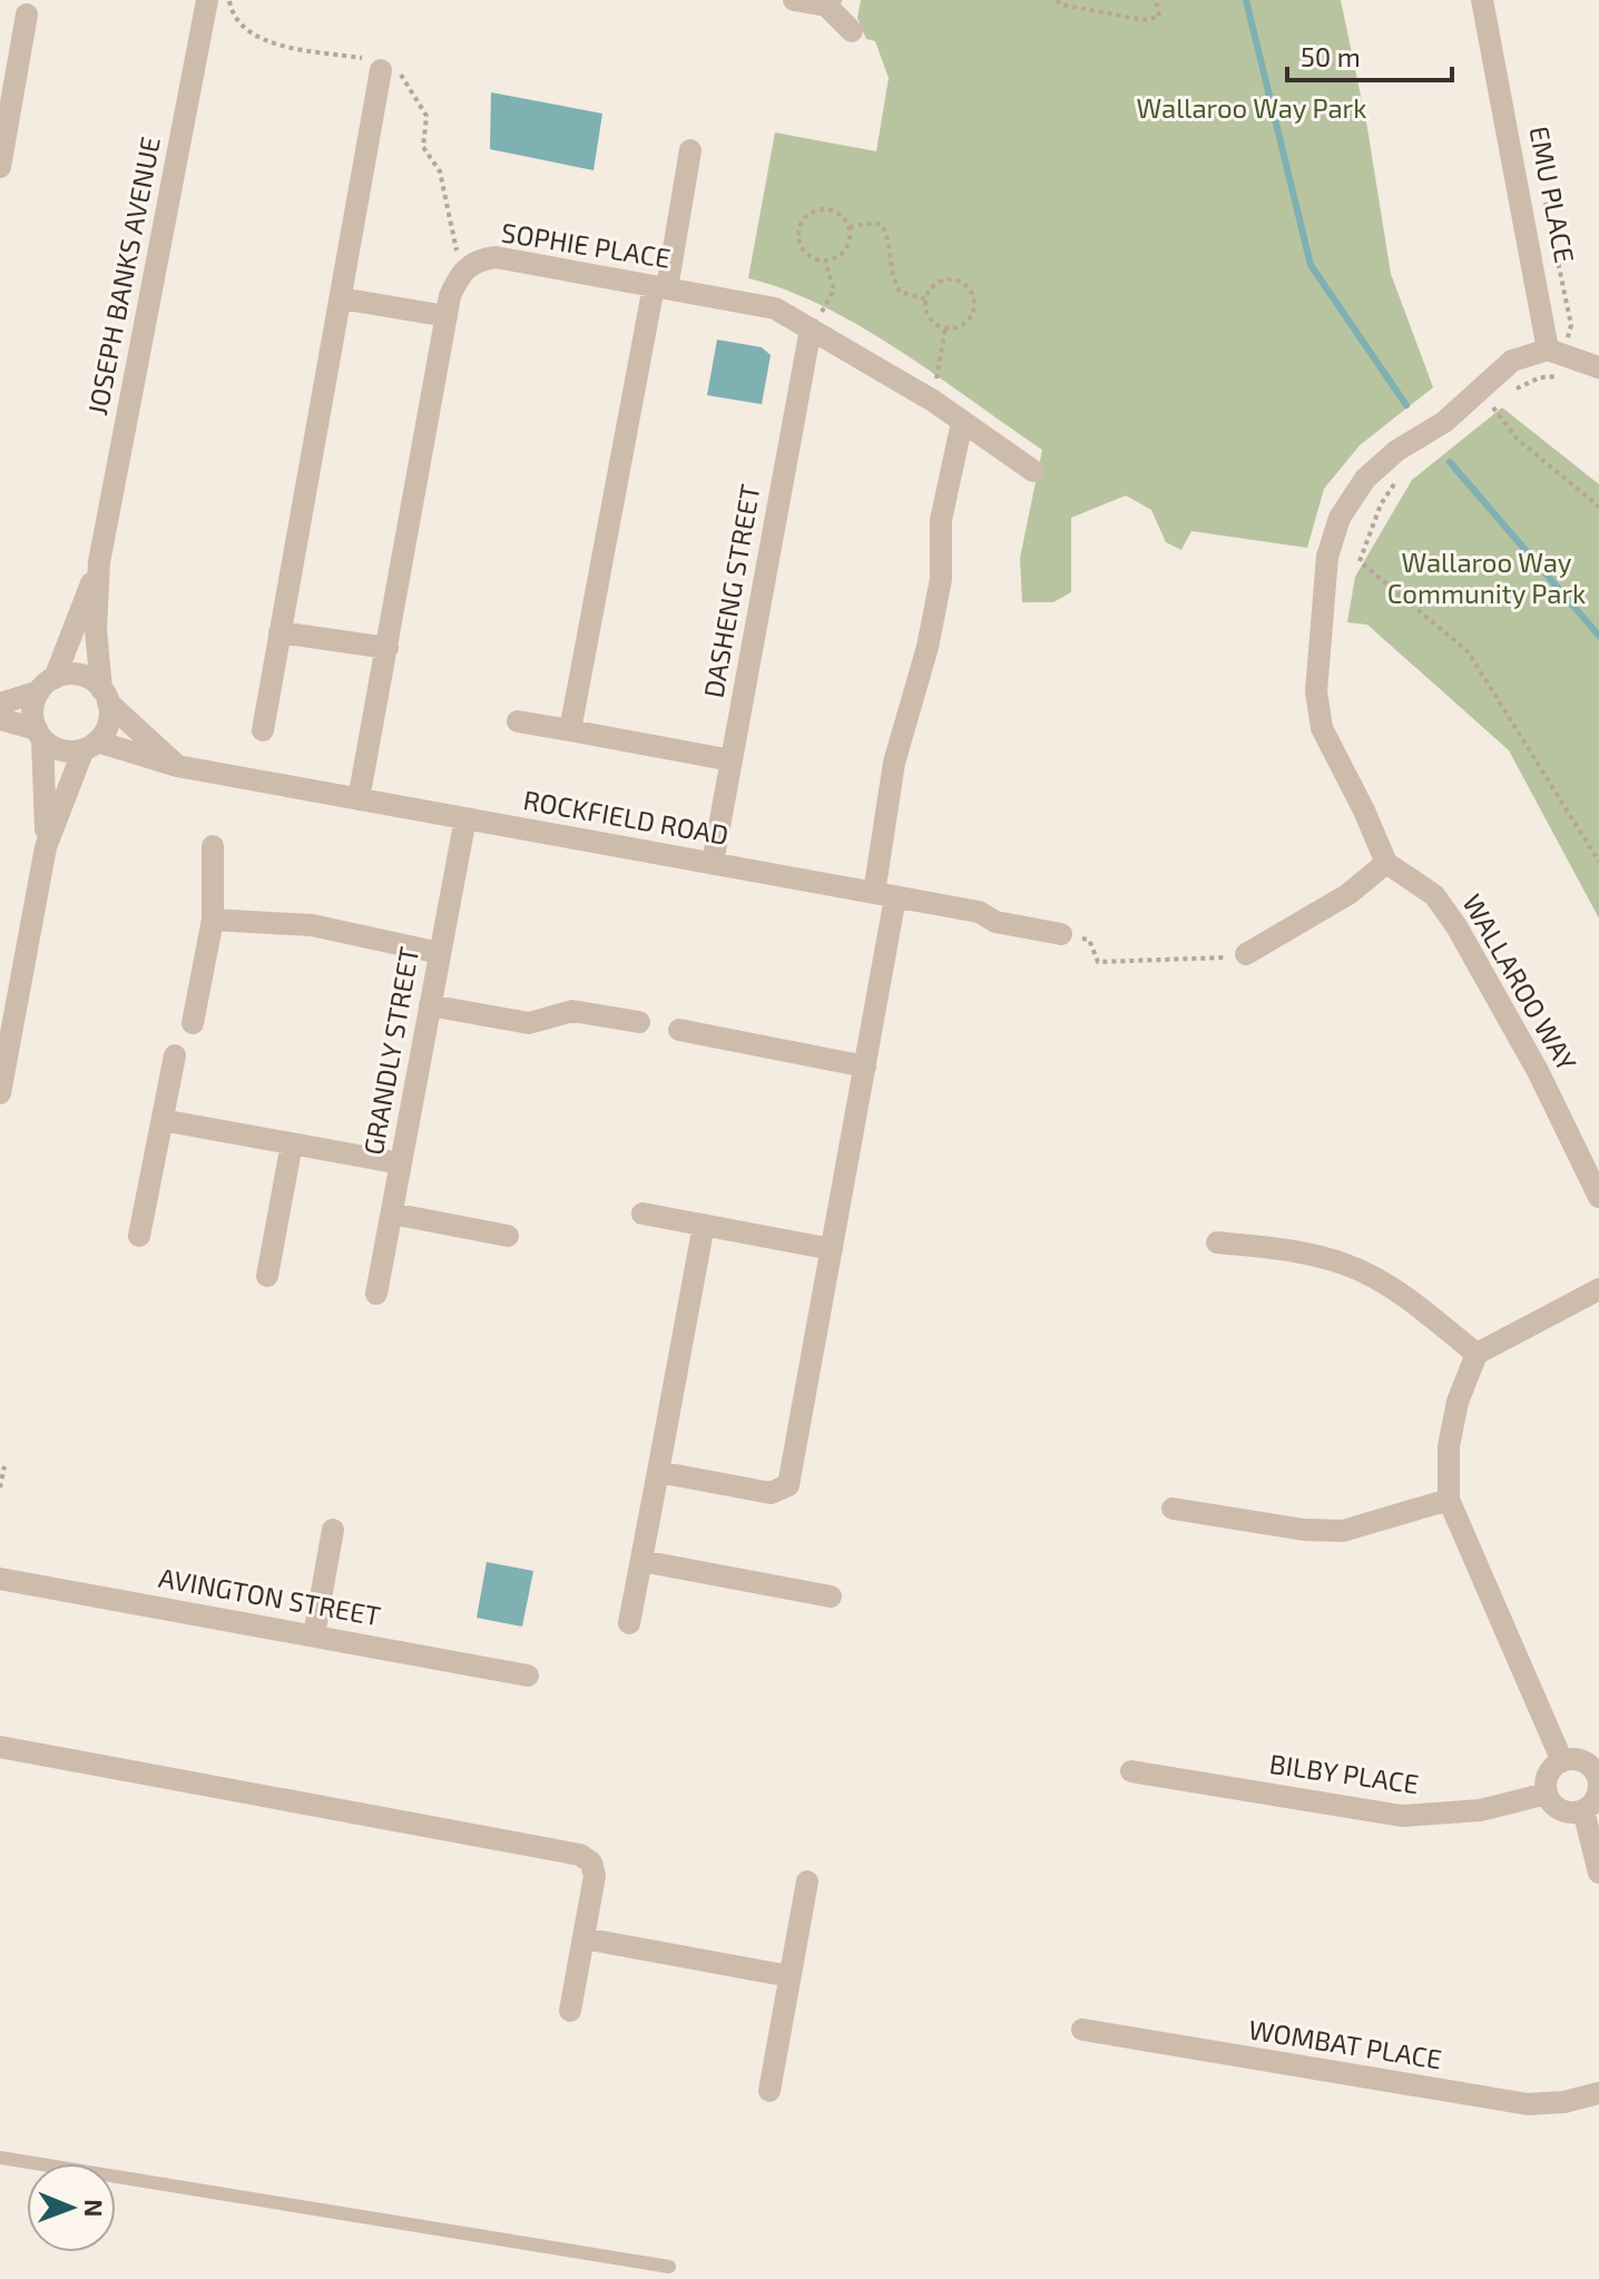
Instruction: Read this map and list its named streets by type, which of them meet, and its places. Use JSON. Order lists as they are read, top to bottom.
{
  "streets": {
    "street": [
      "EMU PLACE",
      "SOPHIE PLACE",
      "JOSEPH BANKS AVENUE",
      "DASHENG STREET",
      "ROCKFIELD ROAD",
      "WALLAROO WAY",
      "GRANDLY STREET",
      "AVINGTON STREET",
      "BILBY PLACE",
      "WOMBAT PLACE"
    ]
  },
  "crossings": [
    ["SOPHIE PLACE", "DASHENG STREET"],
    ["SOPHIE PLACE", "ROCKFIELD ROAD"],
    ["JOSEPH BANKS AVENUE", "ROCKFIELD ROAD"],
    ["DASHENG STREET", "ROCKFIELD ROAD"],
    ["ROCKFIELD ROAD", "GRANDLY STREET"]
  ],
  "parks": ["Wallaroo Way Park", "Wallaroo Way Community Park"],
  "scale_bar": "50 m",
  "north": "right"
}
